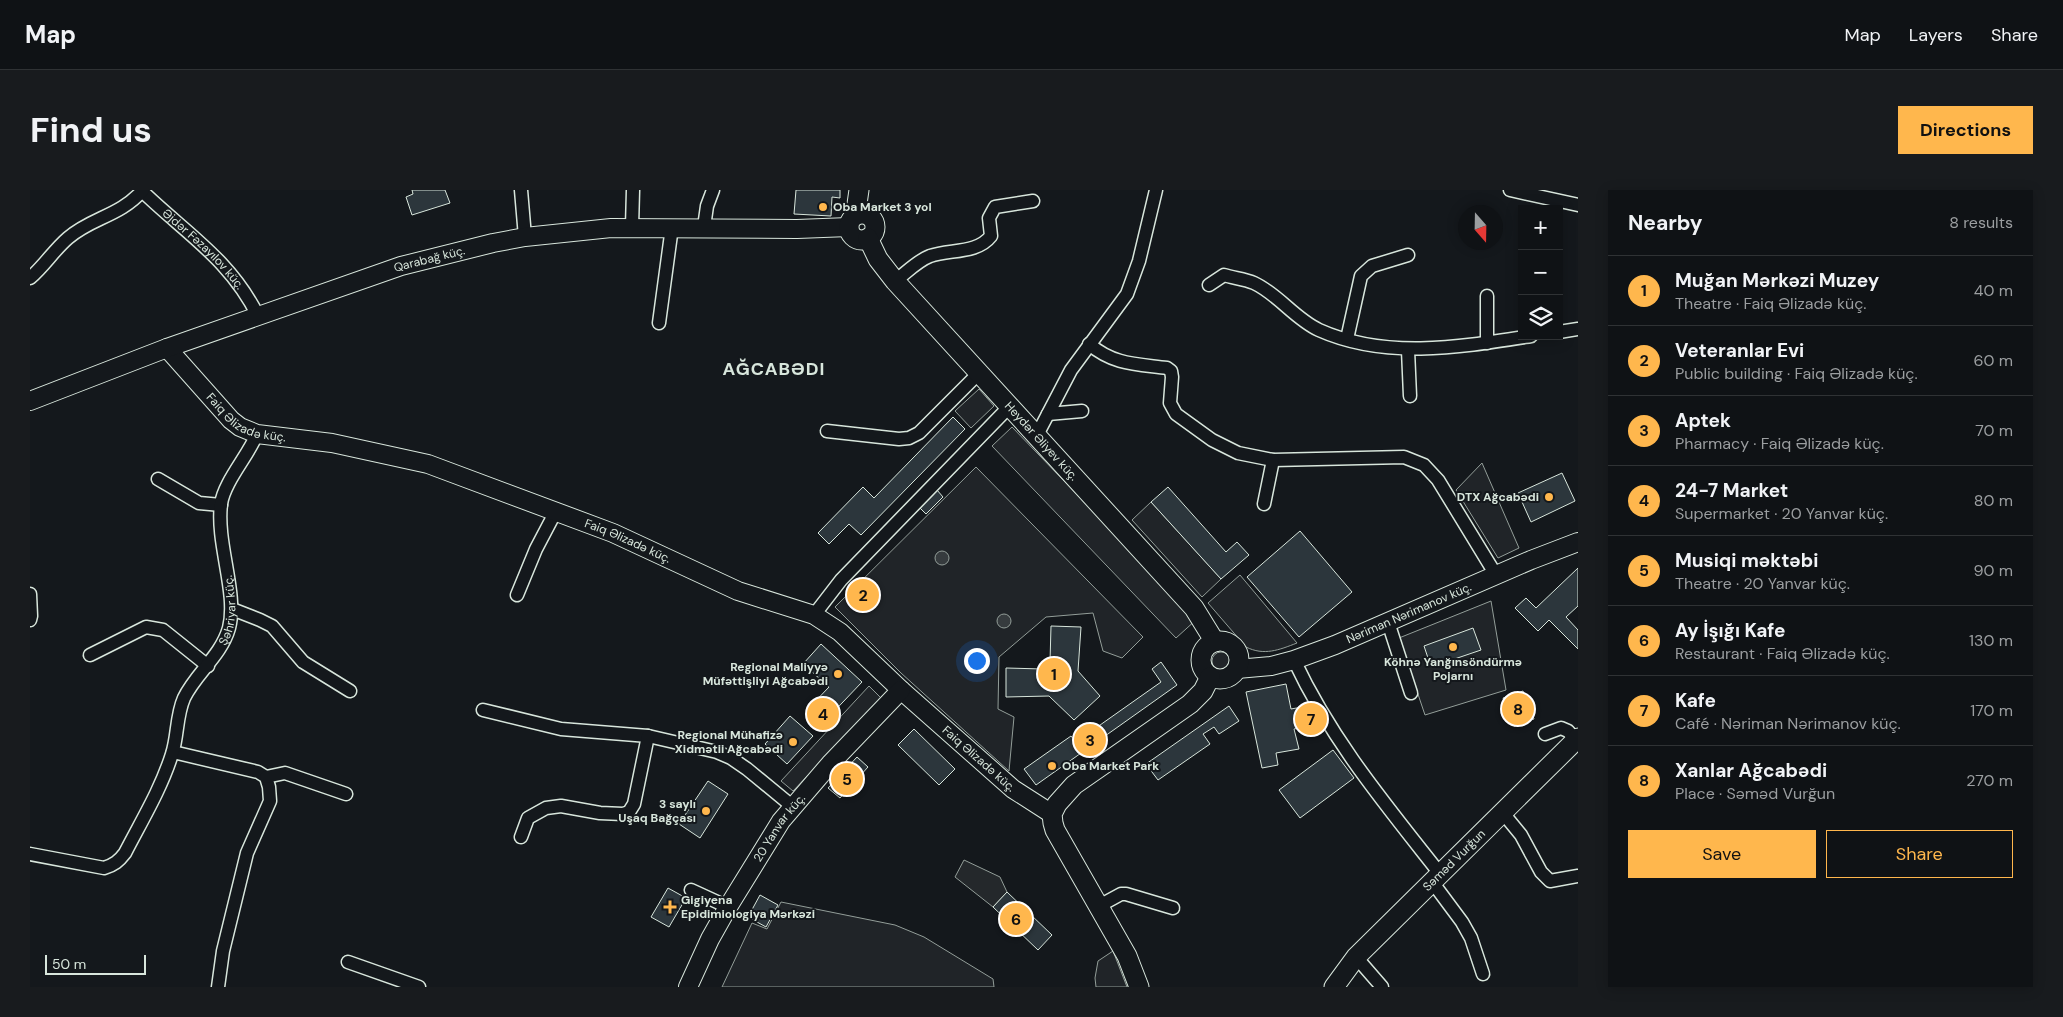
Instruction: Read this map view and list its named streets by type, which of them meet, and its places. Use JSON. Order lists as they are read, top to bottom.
{
  "streets": {
    "main road": ["Heydər Əliyev küç.", "Səməd Vurğun"],
    "street": [
      "Əjdər Fəzayılov küç.",
      "Qarabağ küç.",
      "Faiq Əlizadə küç.",
      "Şəhriyar küç.",
      "Nəriman Nərimanov küç.",
      "20 Yanvar küç."
    ]
  },
  "crossings": [
    ["Əjdər Fəzayılov küç.", "Qarabağ küç."],
    ["Qarabağ küç.", "Faiq Əlizadə küç."],
    ["Qarabağ küç.", "Heydər Əliyev küç."],
    ["Faiq Əlizadə küç.", "Şəhriyar küç."],
    ["Faiq Əlizadə küç.", "20 Yanvar küç."],
    ["Heydər Əliyev küç.", "Nəriman Nərimanov küç."]
  ],
  "districts": ["AĞCABƏDI"],
  "places": {
    "other": [
      "Oba Market 3 yol",
      "DTX Ağcabədi",
      "Köhnə Yanğınsöndürmə Pojarnı",
      "Regional Maliyyə Müfəttişliyi Ağcabədi",
      "Regional Mühafizə Xidmətii Ağcabədi",
      "Oba Market Park",
      "3 saylı Uşaq Bağçası"
    ],
    "health": ["Gigiyena Epidimiologiya Mərkəzi"]
  },
  "scale_bar": "50 m",
  "north": "bottom",
  "page": {
    "header": "Map",
    "nav": ["Map", "Layers", "Share"],
    "buttons": [
      "Directions",
      ["Save", "Share"]
    ],
    "title": "Find us",
    "heading": ["Nearby", "8 results"],
    "map_buttons": ["+", "−"],
    "list": [
      {
        "mark": "1",
        "name": "Muğan Mərkəzi Muzey",
        "note": "Theatre · Faiq Əlizadə küç.",
        "value": "40 m"
      },
      {
        "mark": "2",
        "name": "Veteranlar Evi",
        "note": "Public building · Faiq Əlizadə küç.",
        "value": "60 m"
      },
      {
        "mark": "3",
        "name": "Aptek",
        "note": "Pharmacy · Faiq Əlizadə küç.",
        "value": "70 m"
      },
      {
        "mark": "4",
        "name": "24-7 Market",
        "note": "Supermarket · 20 Yanvar küç.",
        "value": "80 m"
      },
      {
        "mark": "5",
        "name": "Musiqi məktəbi",
        "note": "Theatre · 20 Yanvar küç.",
        "value": "90 m"
      },
      {
        "mark": "6",
        "name": "Ay İşığı Kafe",
        "note": "Restaurant · Faiq Əlizadə küç.",
        "value": "130 m"
      },
      {
        "mark": "7",
        "name": "Kafe",
        "note": "Café · Nəriman Nərimanov küç.",
        "value": "170 m"
      },
      {
        "mark": "8",
        "name": "Xanlar Ağcabədi",
        "note": "Place · Səməd Vurğun",
        "value": "270 m"
      }
    ],
    "pins": [
      "2",
      "1",
      "8",
      "4",
      "7",
      "3",
      "5",
      "6"
    ],
    "scale": "50 m"
  }
}
